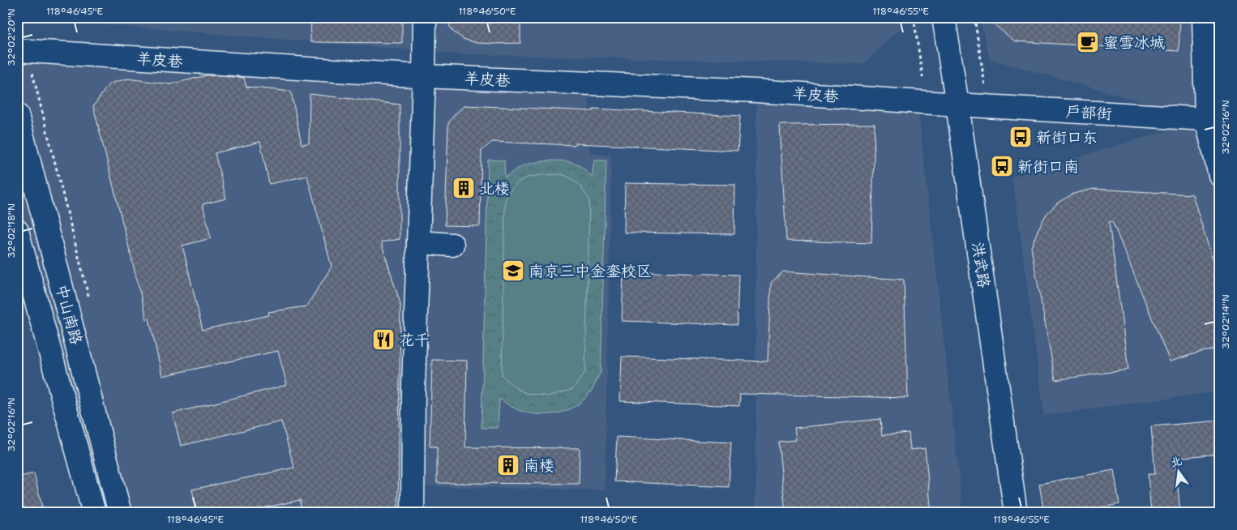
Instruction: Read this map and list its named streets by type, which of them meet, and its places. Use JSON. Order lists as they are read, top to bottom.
{
  "streets": {
    "street": [
      "羊皮巷",
      "户部街",
      "洪武路",
      "中山南路"
    ]
  },
  "crossings": [
    ["羊皮巷", "户部街"],
    ["羊皮巷", "洪武路"],
    ["户部街", "洪武路"]
  ],
  "places": {
    "cafe": ["蜜雪冰城"],
    "bus stop": ["新街口东", "新街口南"],
    "building": ["北楼", "南楼"],
    "school or university": ["南京三中金銮校区"],
    "restaurant": ["花千"]
  },
  "north": "top",
  "coordinates": [
    "118°46'45\"E",
    "118°46'50\"E",
    "118°46'55\"E",
    "32°02'20\"N",
    "32°02'16\"N",
    "32°02'18\"N",
    "32°02'14\"N"
  ]
}
